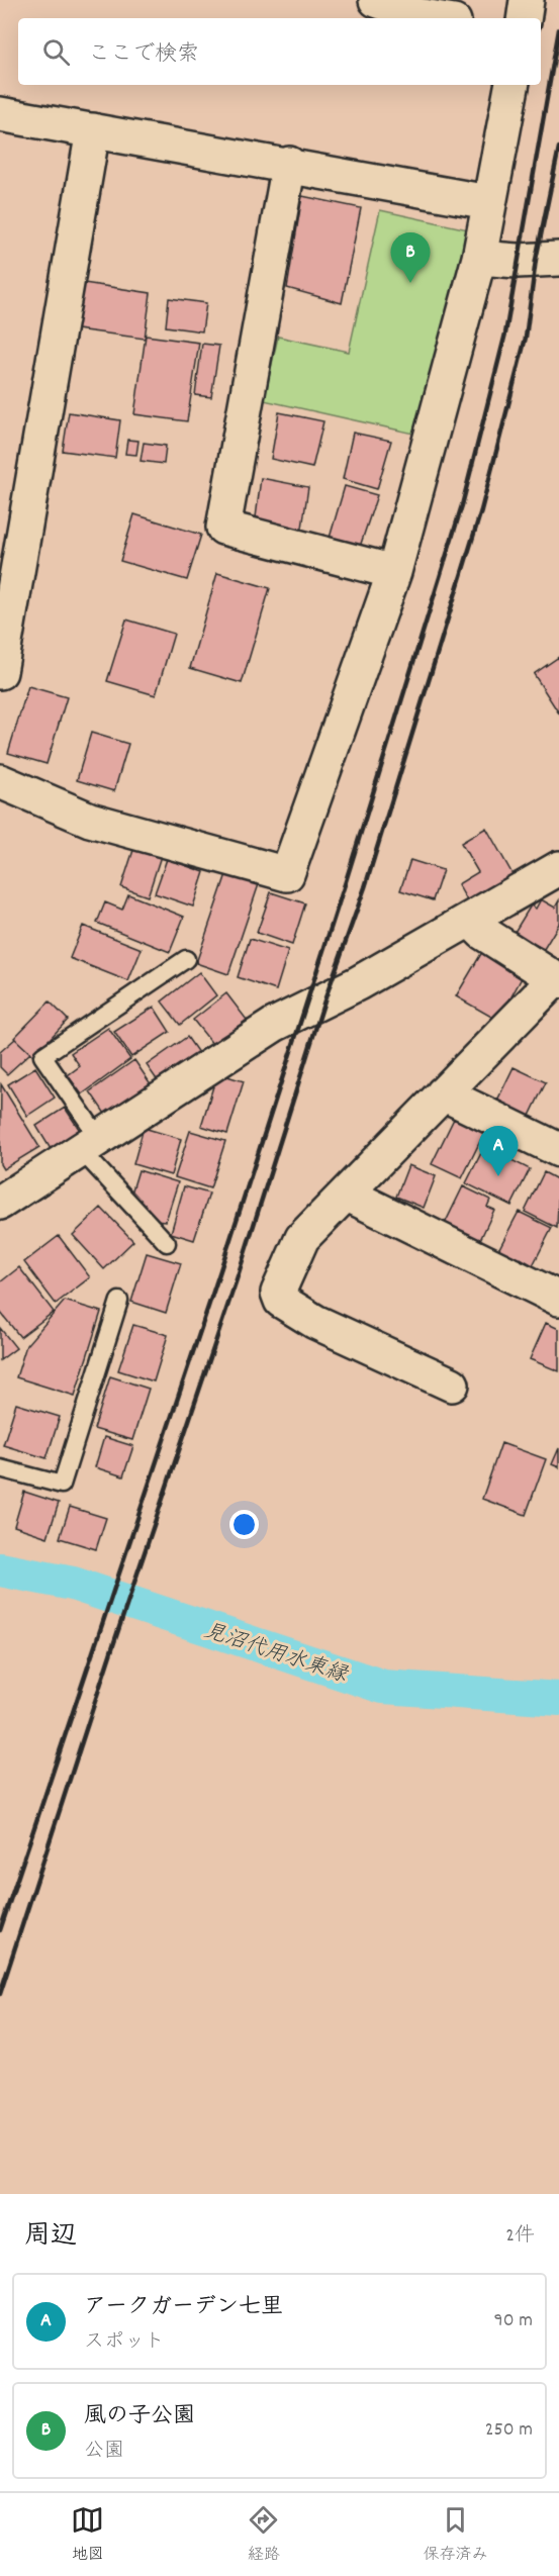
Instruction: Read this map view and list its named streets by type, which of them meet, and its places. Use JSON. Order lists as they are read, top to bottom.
{
  "water": ["見沼代用水東縁"],
  "page": {
    "search": "ここで検索",
    "pins": ["B", "A"],
    "heading": ["周辺", "2件"],
    "list": [
      {
        "mark": "A",
        "name": "アークガーデン七里",
        "note": "スポット",
        "value": "90 m"
      },
      {
        "mark": "B",
        "name": "風の子公園",
        "note": "公園",
        "value": "250 m"
      }
    ],
    "nav": ["地図", "経路", "保存済み"]
  }
}
